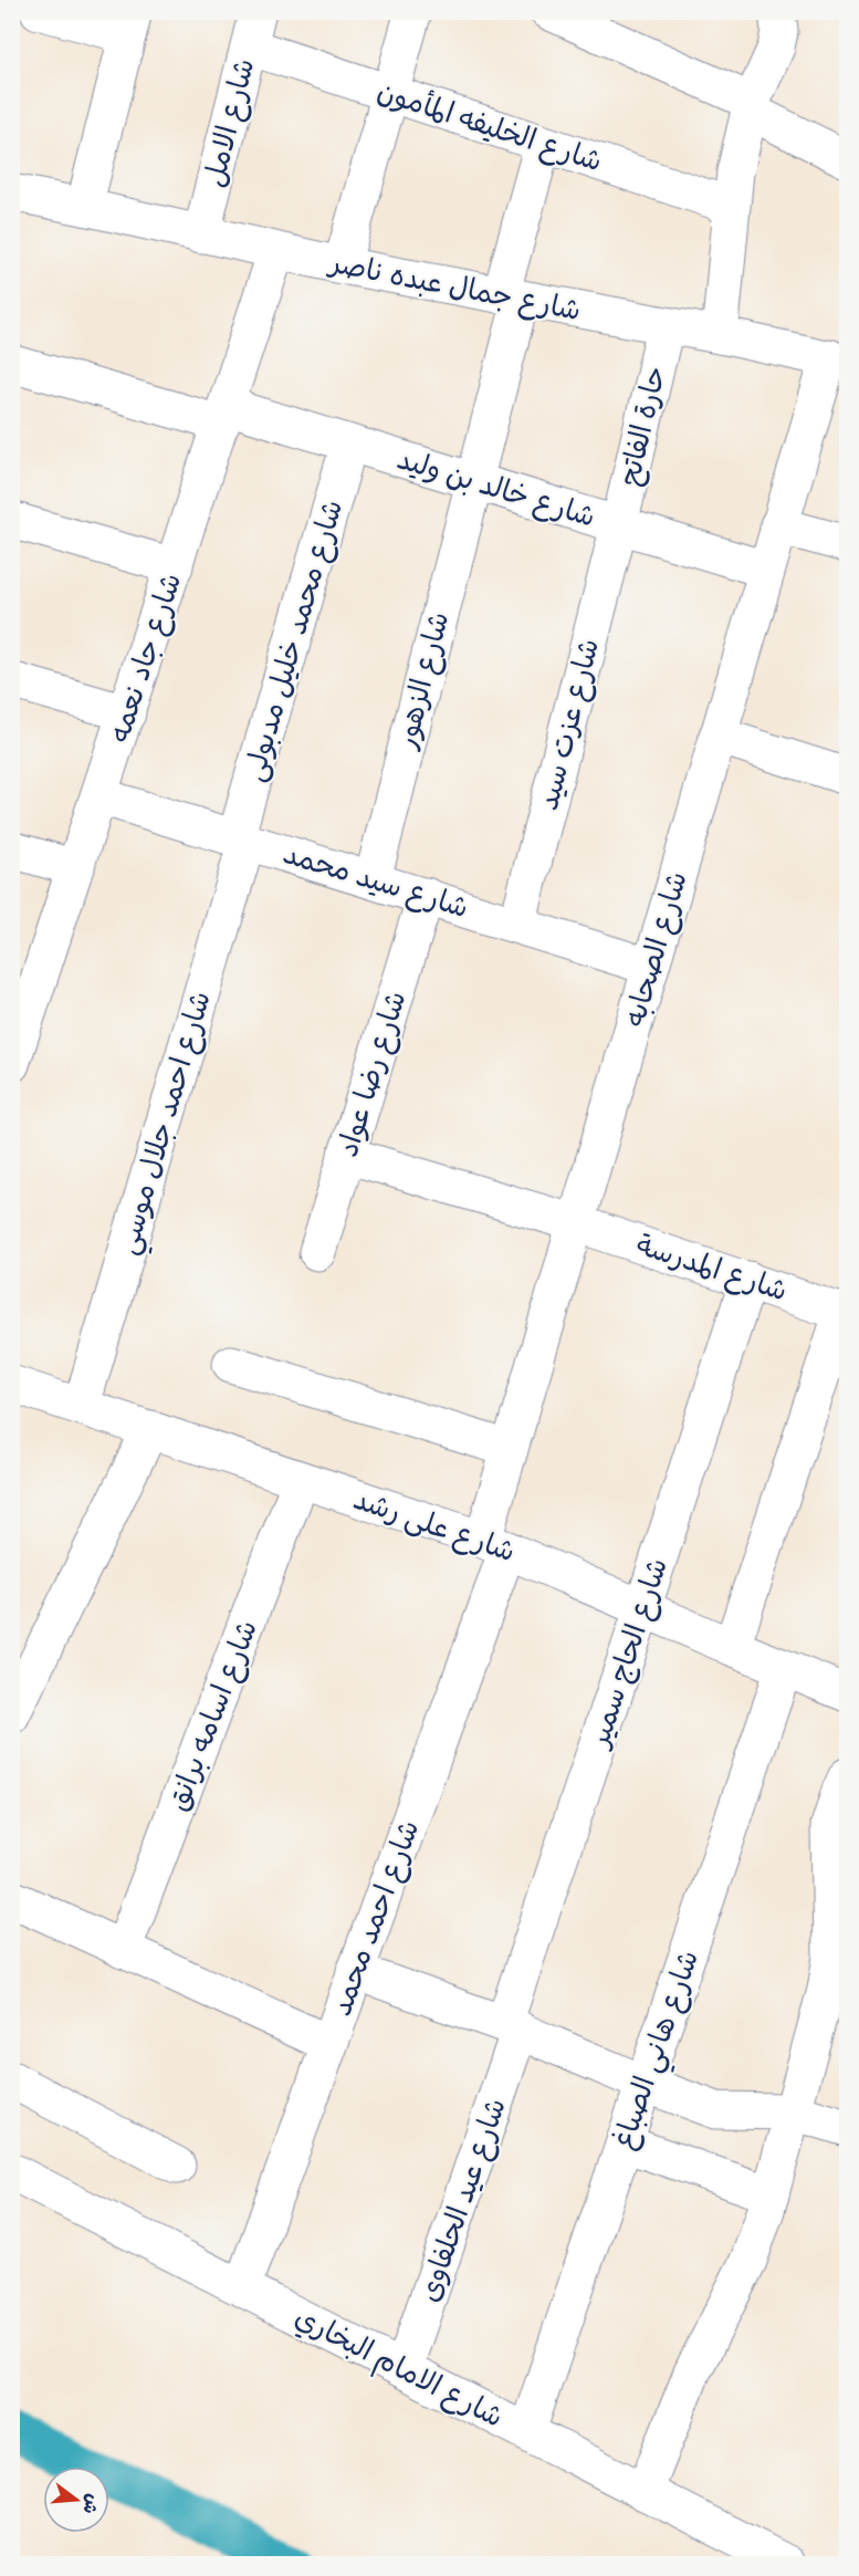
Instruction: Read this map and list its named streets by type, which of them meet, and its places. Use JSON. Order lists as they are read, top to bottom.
{
  "streets": {
    "street": [
      "شارع الامل",
      "شارع الخليفه المأمون",
      "شارع جمال عبده ناصر",
      "حارة الفاتح",
      "شارع خالد بن وليد",
      "شارع محمد خليل مدبولى",
      "شارع جاد نعمه",
      "شارع الزهور",
      "شارع عزت سيد",
      "شارع سيد محمد",
      "شارع الصحابه",
      "شارع رضا عواد",
      "شارع احمد جلال موسي",
      "شارع المدرسة",
      "شارع على رشد",
      "شارع الحاج سمير",
      "شارع اسامه برانق",
      "شارع احمد محمد",
      "شارع هاني الصباغ",
      "شارع عيد الحلفاوى",
      "شارع الامام البخاري"
    ]
  },
  "crossings": [
    ["شارع الامل", "شارع الخليفه المأمون"],
    ["شارع الامل", "شارع جمال عبده ناصر"],
    ["شارع الخليفه المأمون", "شارع الزهور"],
    ["شارع جمال عبده ناصر", "حارة الفاتح"],
    ["شارع جمال عبده ناصر", "شارع جاد نعمه"],
    ["شارع جمال عبده ناصر", "شارع الزهور"],
    ["شارع جمال عبده ناصر", "شارع الصحابه"],
    ["حارة الفاتح", "شارع خالد بن وليد"],
    ["حارة الفاتح", "شارع عزت سيد"],
    ["شارع خالد بن وليد", "شارع محمد خليل مدبولى"],
    ["شارع خالد بن وليد", "شارع جاد نعمه"],
    ["شارع خالد بن وليد", "شارع الزهور"],
    ["شارع خالد بن وليد", "شارع عزت سيد"],
    ["شارع خالد بن وليد", "شارع الصحابه"],
    ["شارع محمد خليل مدبولى", "شارع سيد محمد"],
    ["شارع محمد خليل مدبولى", "شارع احمد جلال موسي"],
    ["شارع جاد نعمه", "شارع سيد محمد"],
    ["شارع الزهور", "شارع سيد محمد"],
    ["شارع عزت سيد", "شارع سيد محمد"],
    ["شارع سيد محمد", "شارع الصحابه"],
    ["شارع سيد محمد", "شارع رضا عواد"],
    ["شارع سيد محمد", "شارع احمد جلال موسي"],
    ["شارع الصحابه", "شارع المدرسة"],
    ["شارع الصحابه", "شارع على رشد"],
    ["شارع الصحابه", "شارع احمد محمد"],
    ["شارع رضا عواد", "شارع المدرسة"],
    ["شارع احمد جلال موسي", "شارع على رشد"],
    ["شارع المدرسة", "شارع الحاج سمير"],
    ["شارع على رشد", "شارع الحاج سمير"],
    ["شارع على رشد", "شارع اسامه برانق"],
    ["شارع على رشد", "شارع احمد محمد"],
    ["شارع على رشد", "شارع هاني الصباغ"],
    ["شارع الحاج سمير", "شارع عيد الحلفاوى"],
    ["شارع احمد محمد", "شارع الامام البخاري"],
    ["شارع هاني الصباغ", "شارع الامام البخاري"],
    ["شارع عيد الحلفاوى", "شارع الامام البخاري"]
  ],
  "north": "right"
}
